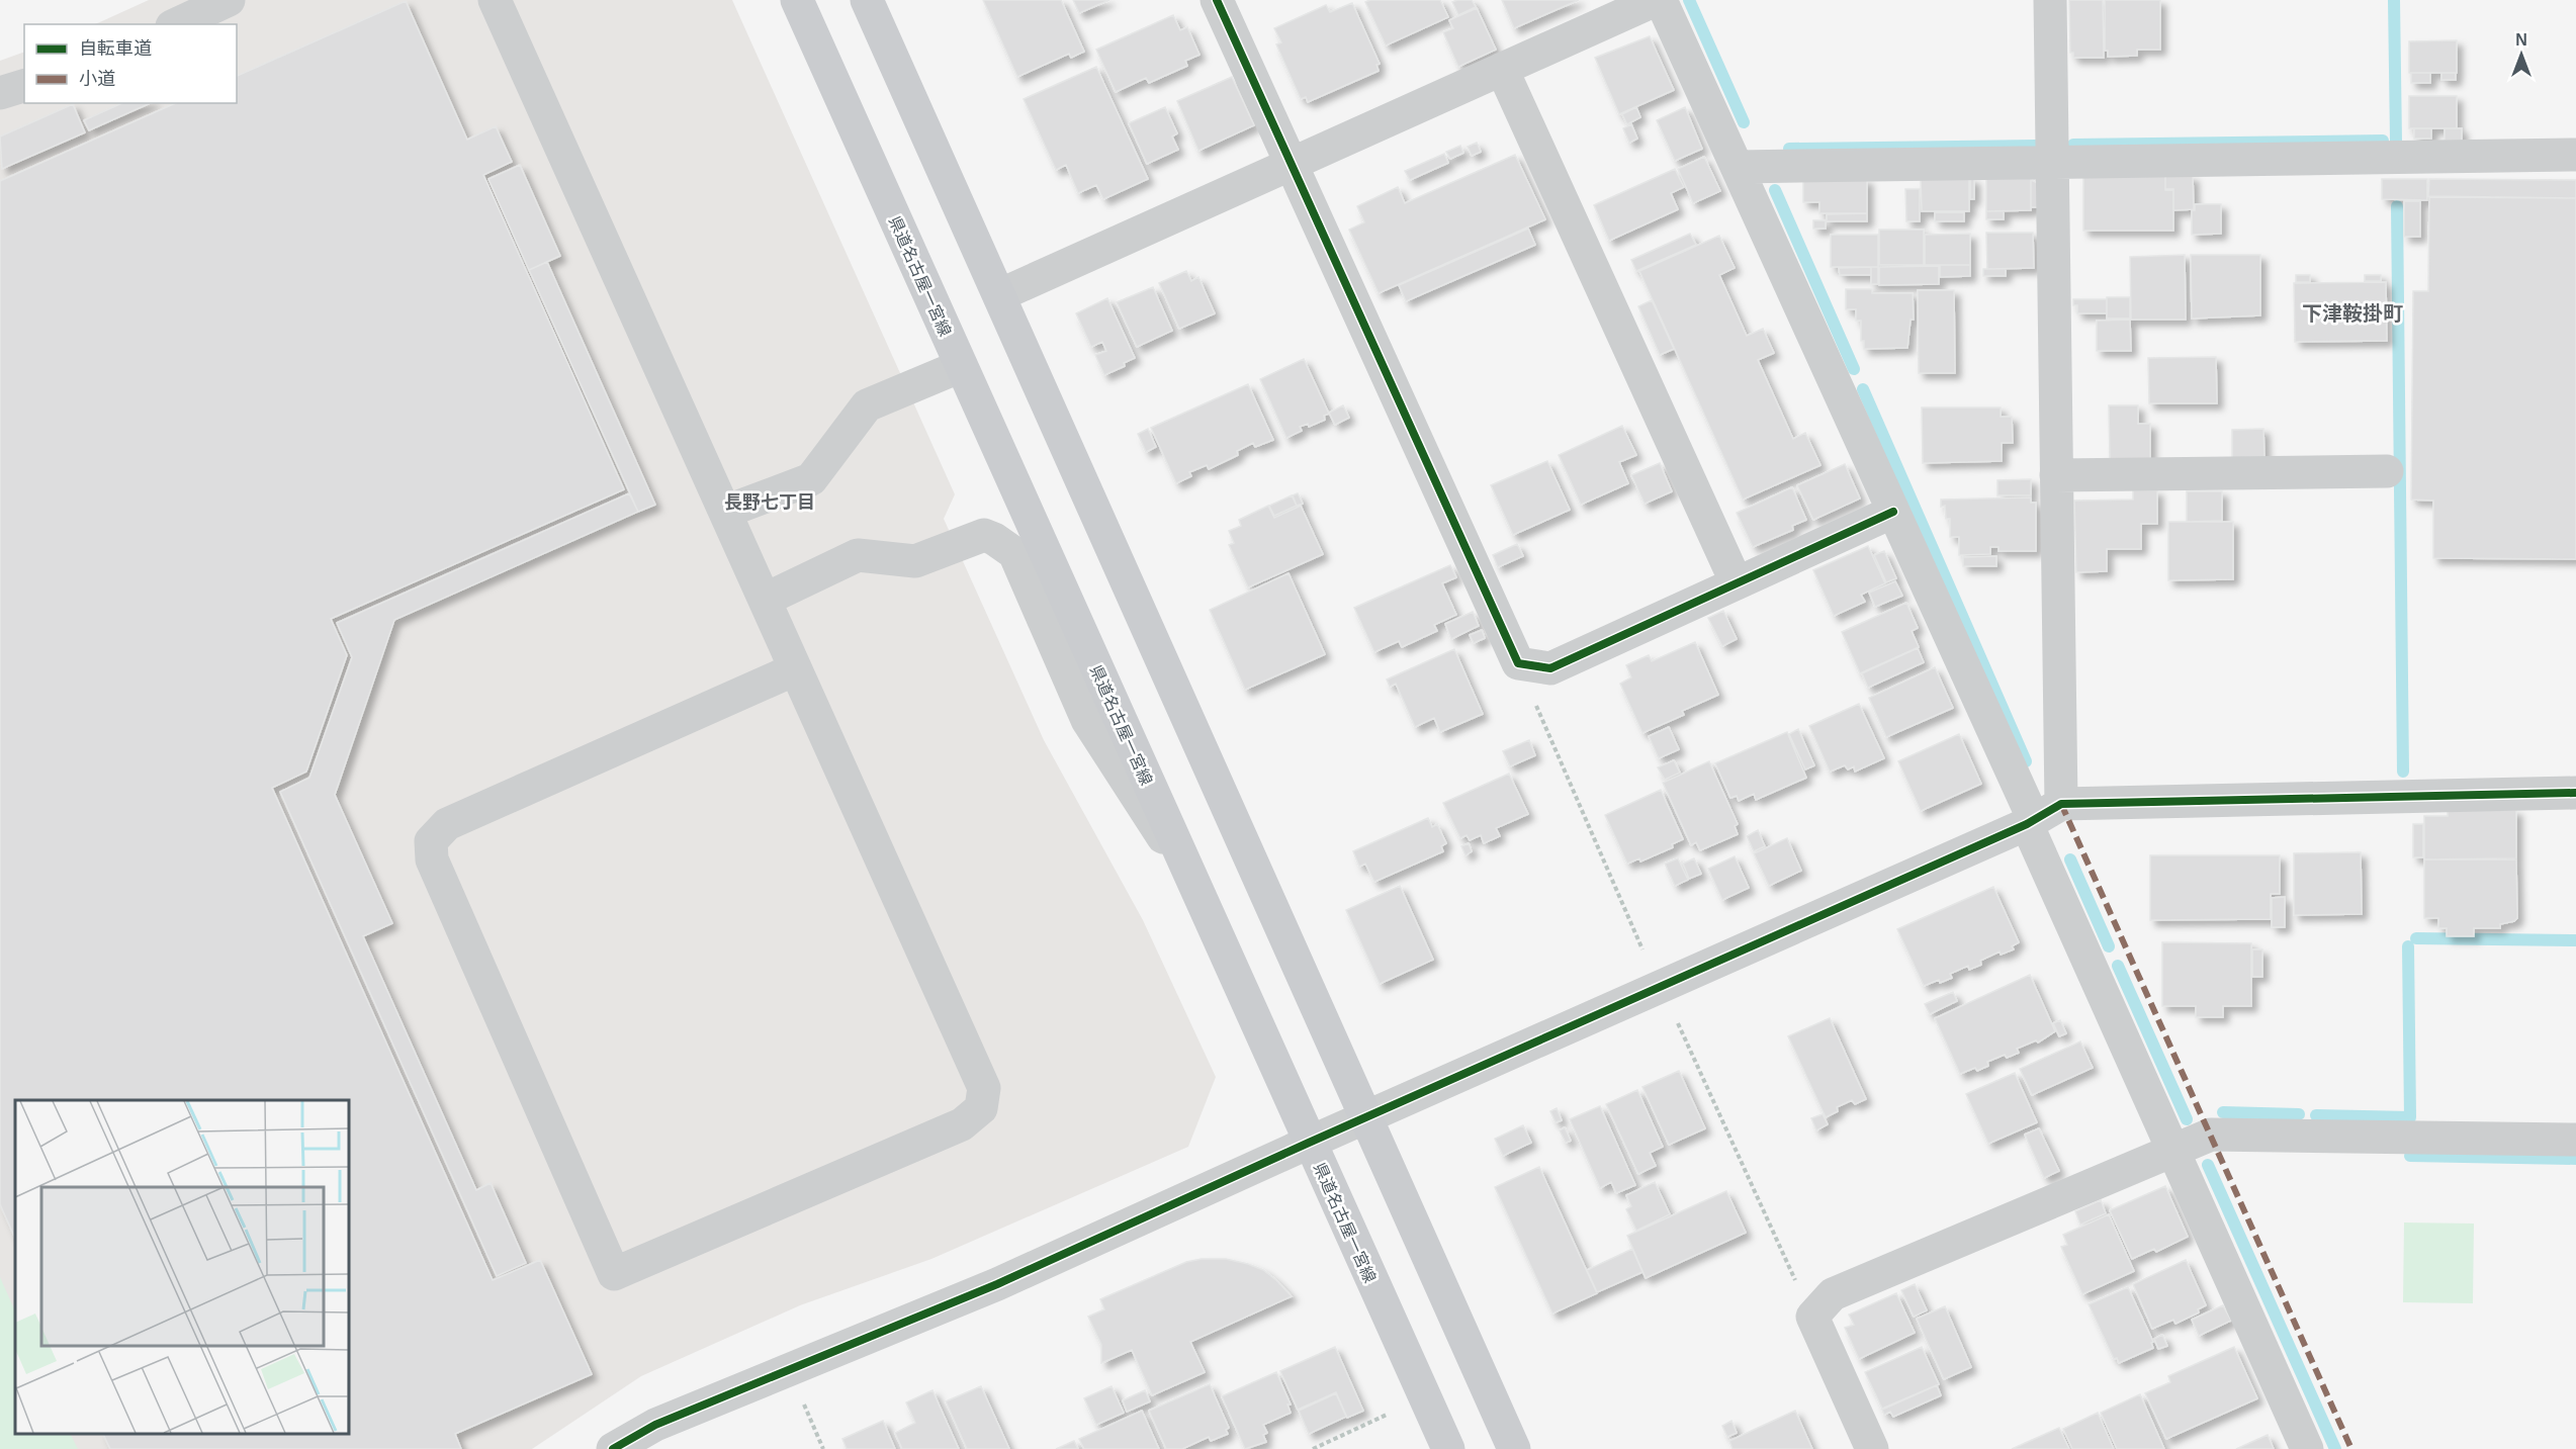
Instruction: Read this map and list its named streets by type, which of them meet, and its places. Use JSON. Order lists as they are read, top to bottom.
{
  "streets": {
    "main road": ["県道名古屋一宮線"]
  },
  "districts": ["下津鞍掛町", "長野七丁目"],
  "legend": ["自転車道", "小道"],
  "north": "top"
}
